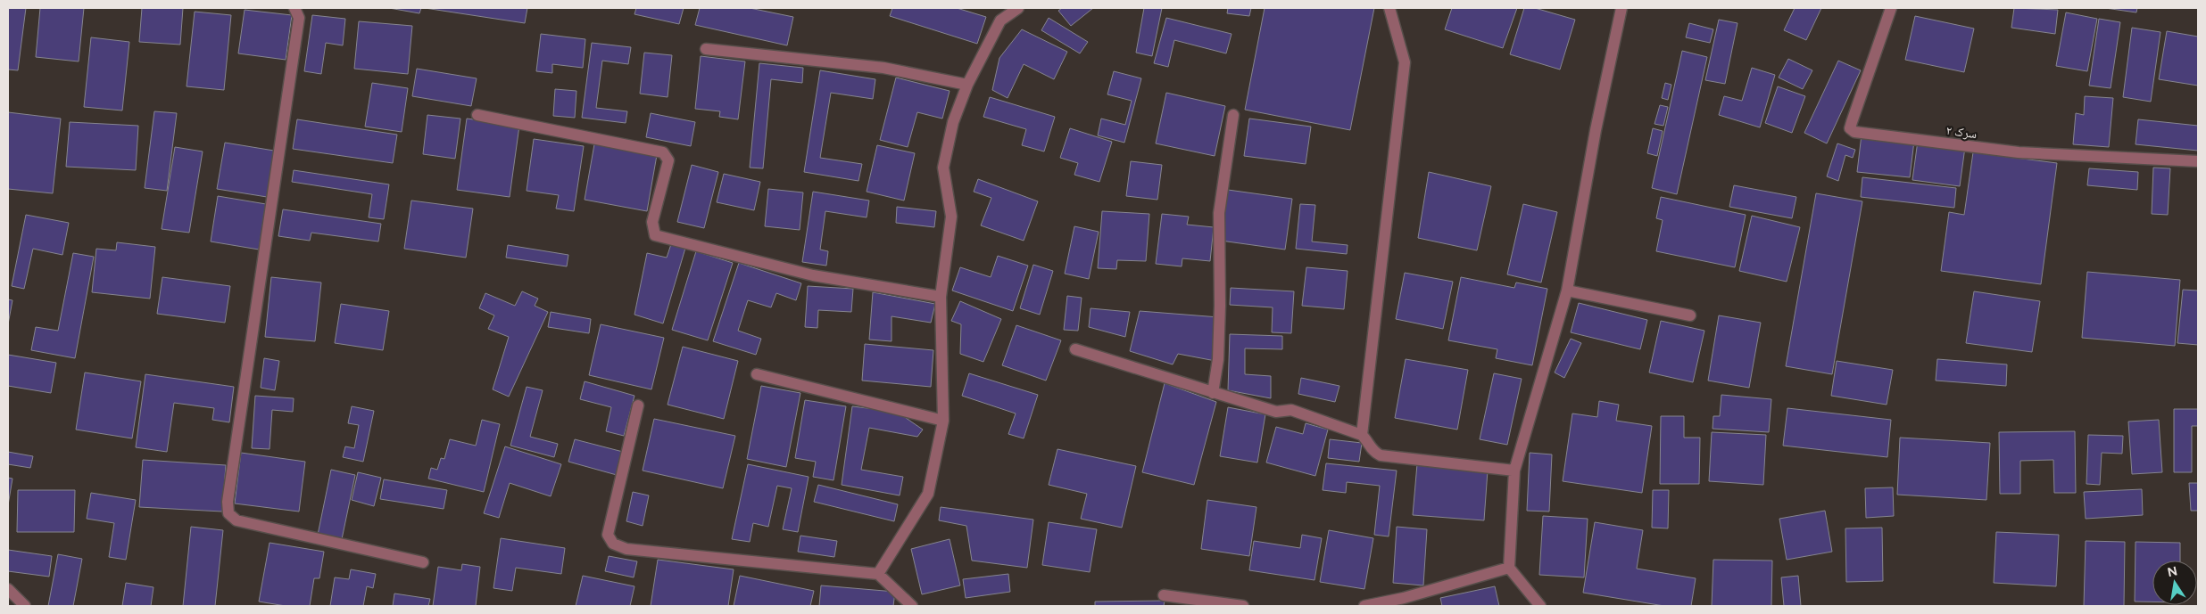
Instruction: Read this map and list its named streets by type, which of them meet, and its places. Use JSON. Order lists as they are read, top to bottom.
{
  "streets": {
    "street": ["سرک ۲"]
  },
  "north": "top"
}
